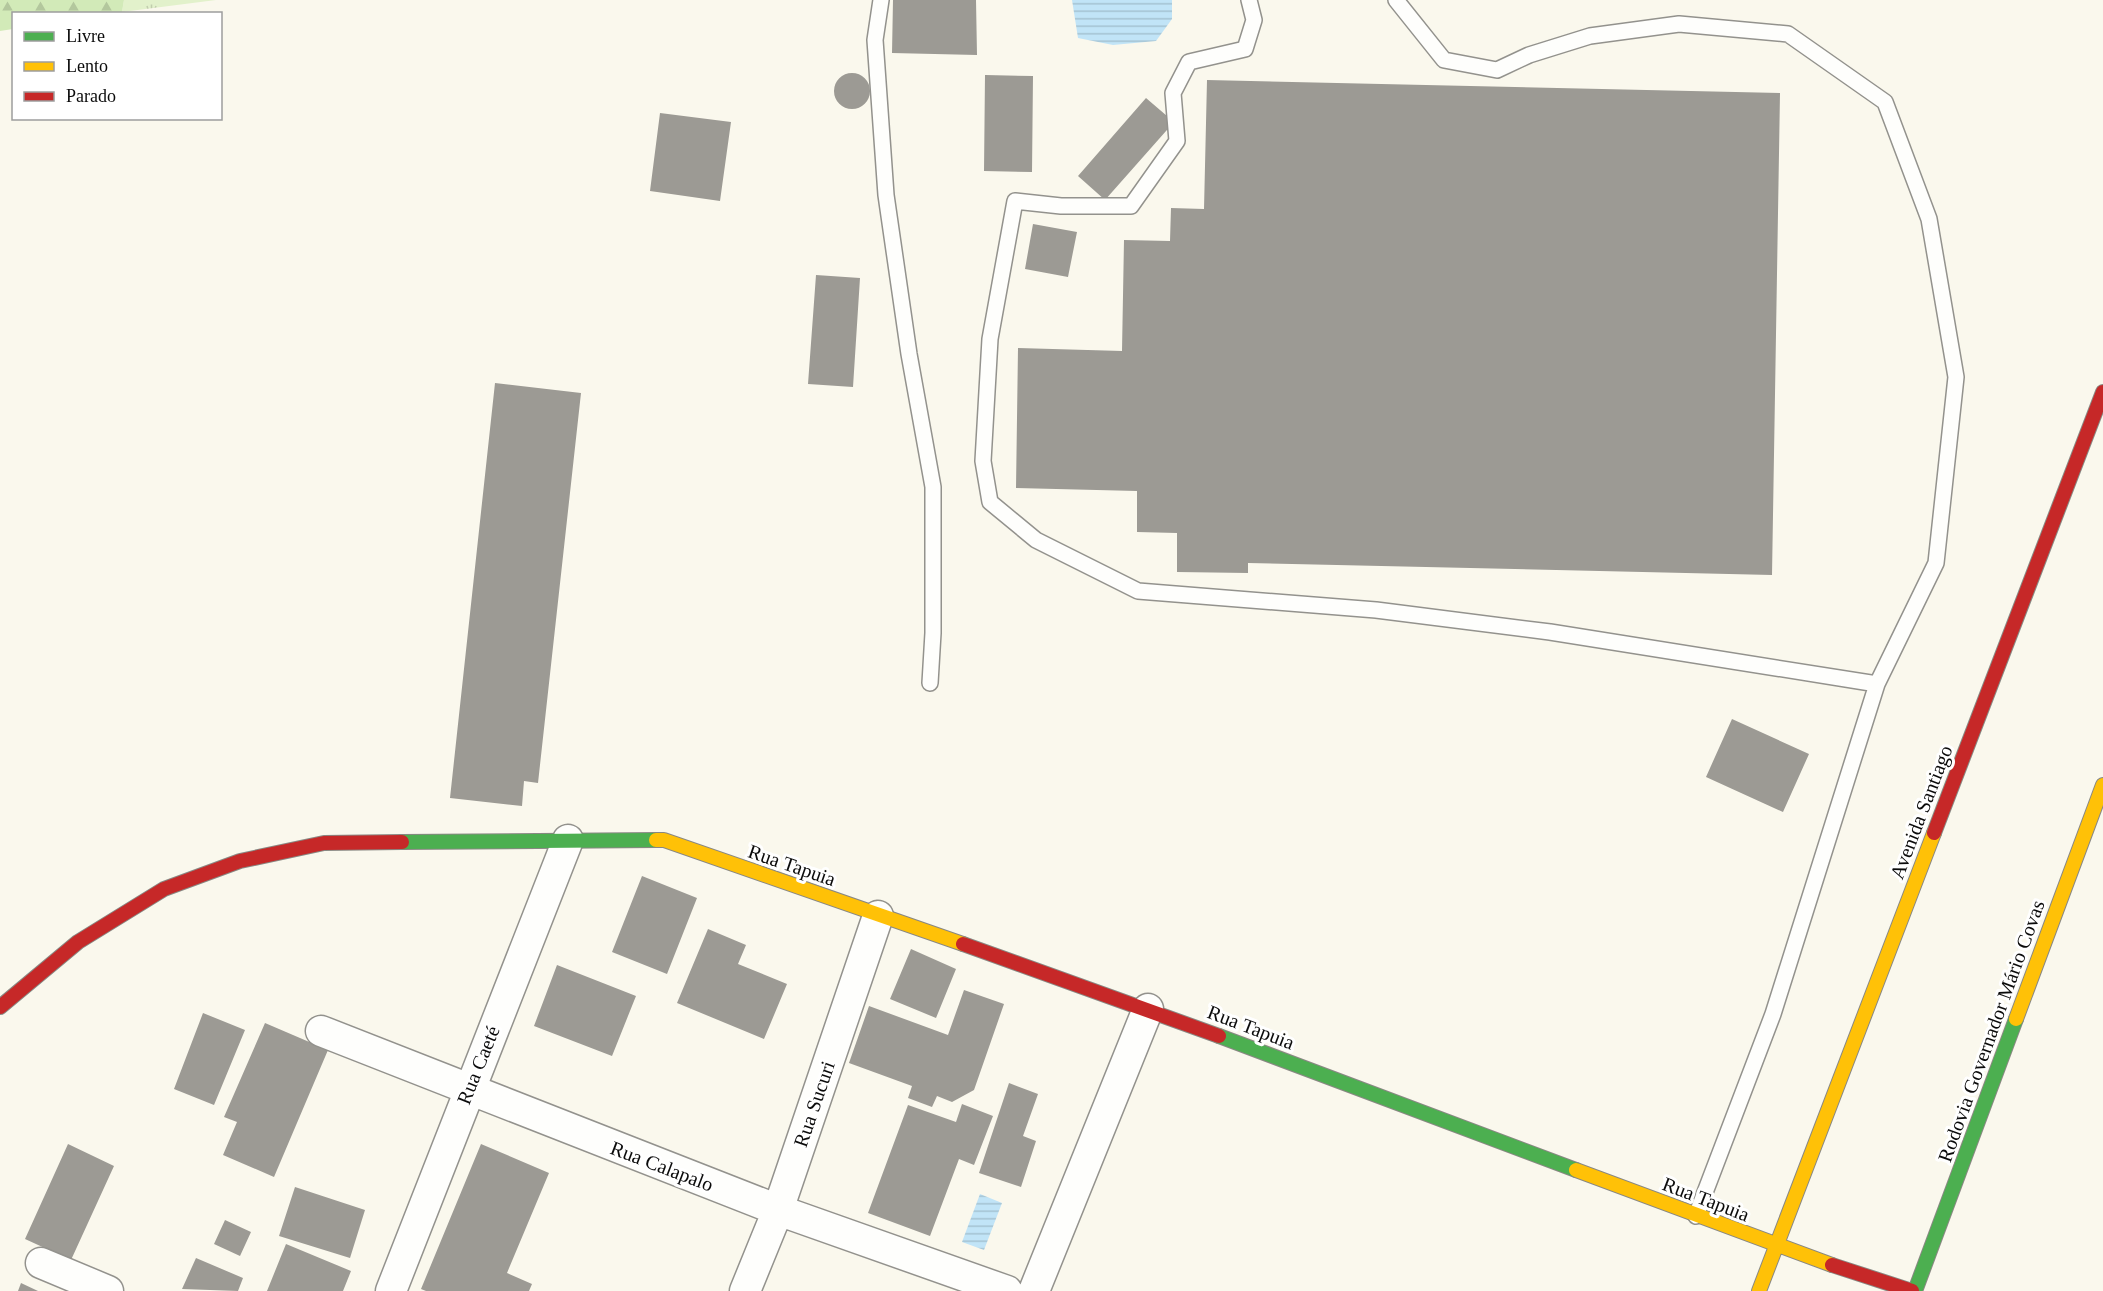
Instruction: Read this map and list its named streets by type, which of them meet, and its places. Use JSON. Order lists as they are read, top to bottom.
{
  "streets": {
    "main road": ["Avenida Santiago", "Rua Tapuia", "Rodovia Governador Mário Covas"],
    "street": ["Rua Caeté", "Rua Sucuri", "Rua Calapalo"]
  },
  "crossings": [
    ["Avenida Santiago", "Rua Tapuia"],
    ["Rua Tapuia", "Rodovia Governador Mário Covas"],
    ["Rua Tapuia", "Rua Caeté"],
    ["Rua Tapuia", "Rua Sucuri"],
    ["Rua Caeté", "Rua Calapalo"],
    ["Rua Sucuri", "Rua Calapalo"]
  ],
  "legend": ["Livre", "Lento", "Parado"]
}
